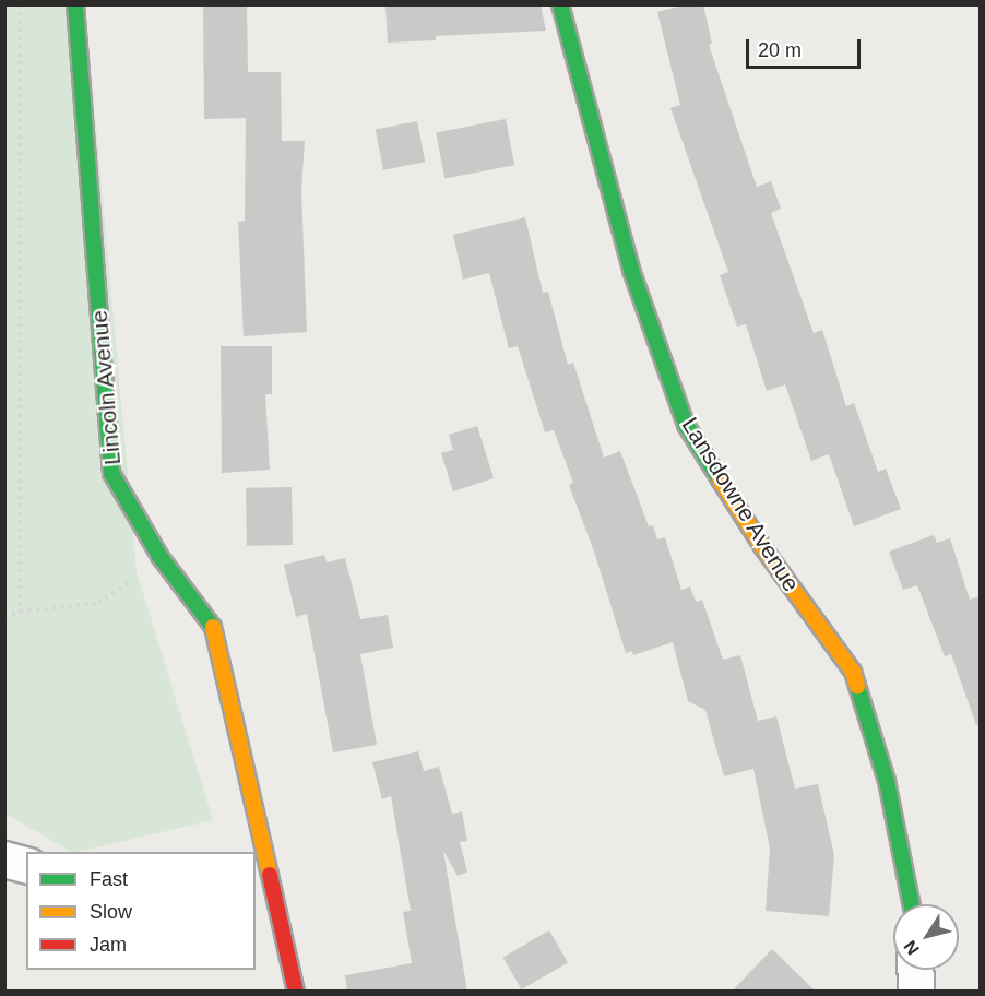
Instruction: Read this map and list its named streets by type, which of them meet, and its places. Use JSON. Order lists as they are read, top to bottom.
{
  "streets": {
    "street": ["Lincoln Avenue", "Lansdowne Avenue"]
  },
  "legend": ["Fast", "Slow", "Jam"],
  "scale_bar": "20 m",
  "north": "bottom left"
}
